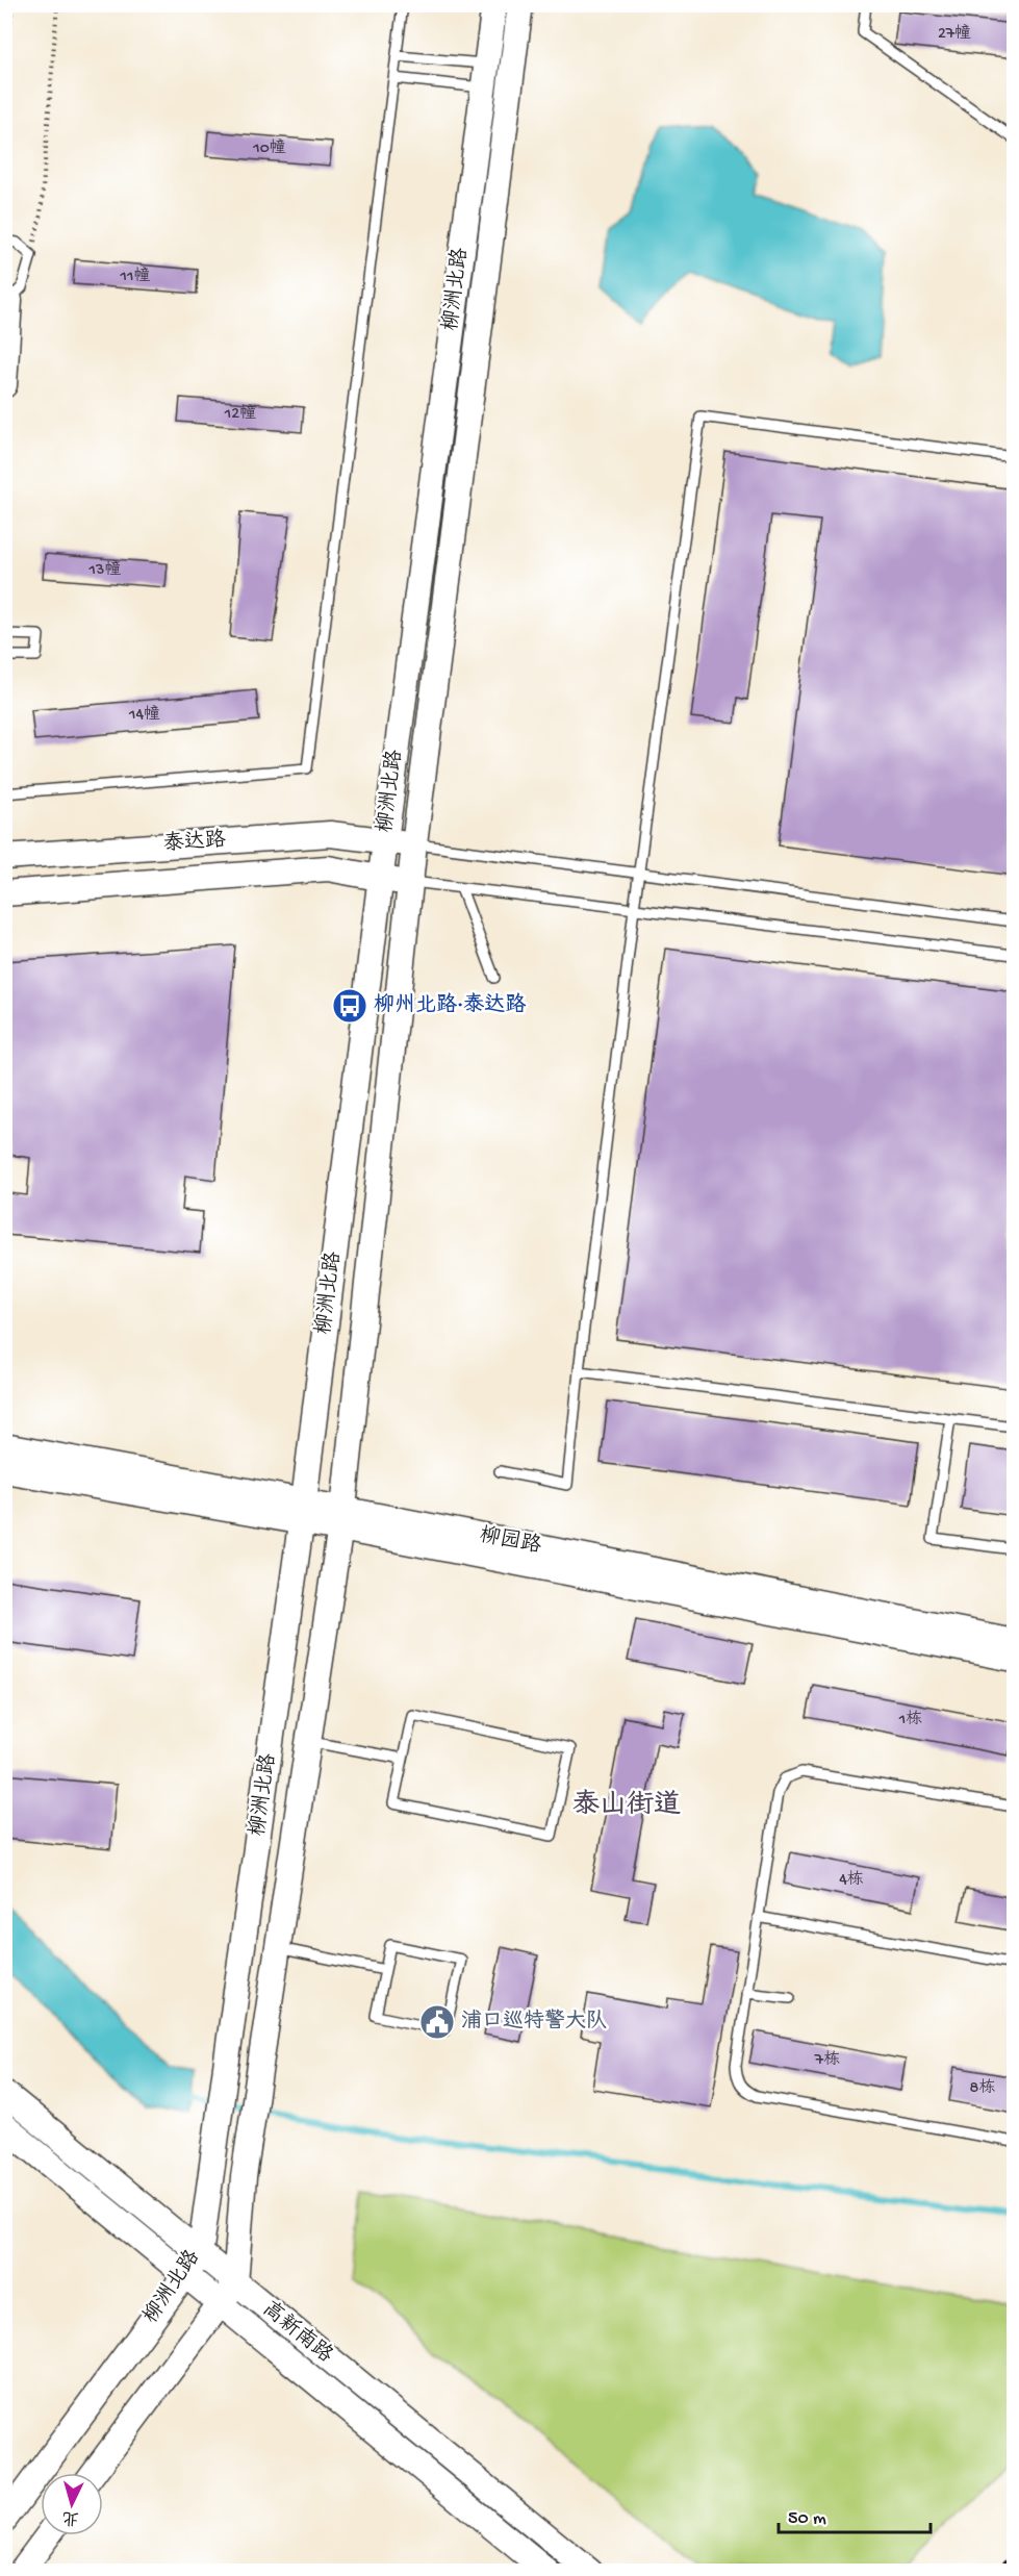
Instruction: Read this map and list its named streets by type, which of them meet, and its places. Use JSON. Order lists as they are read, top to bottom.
{
  "streets": {
    "main road": [
      "柳洲北路",
      "泰达路",
      "柳园路",
      "高新南路"
    ]
  },
  "crossings": [
    ["柳洲北路", "泰达路"],
    ["柳洲北路", "柳园路"],
    ["柳洲北路", "高新南路"]
  ],
  "districts": ["泰山街道"],
  "places": {
    "bus stop": ["柳州北路·泰达路"],
    "public building": ["浦口巡特警大队"]
  },
  "house_numbers": [
    "27幢",
    "10幢",
    "11幢",
    "12幢",
    "13幢",
    "14幢",
    "1栋",
    "4栋",
    "7栋",
    "8栋"
  ],
  "scale_bar": "50 m",
  "north": "bottom"
}
